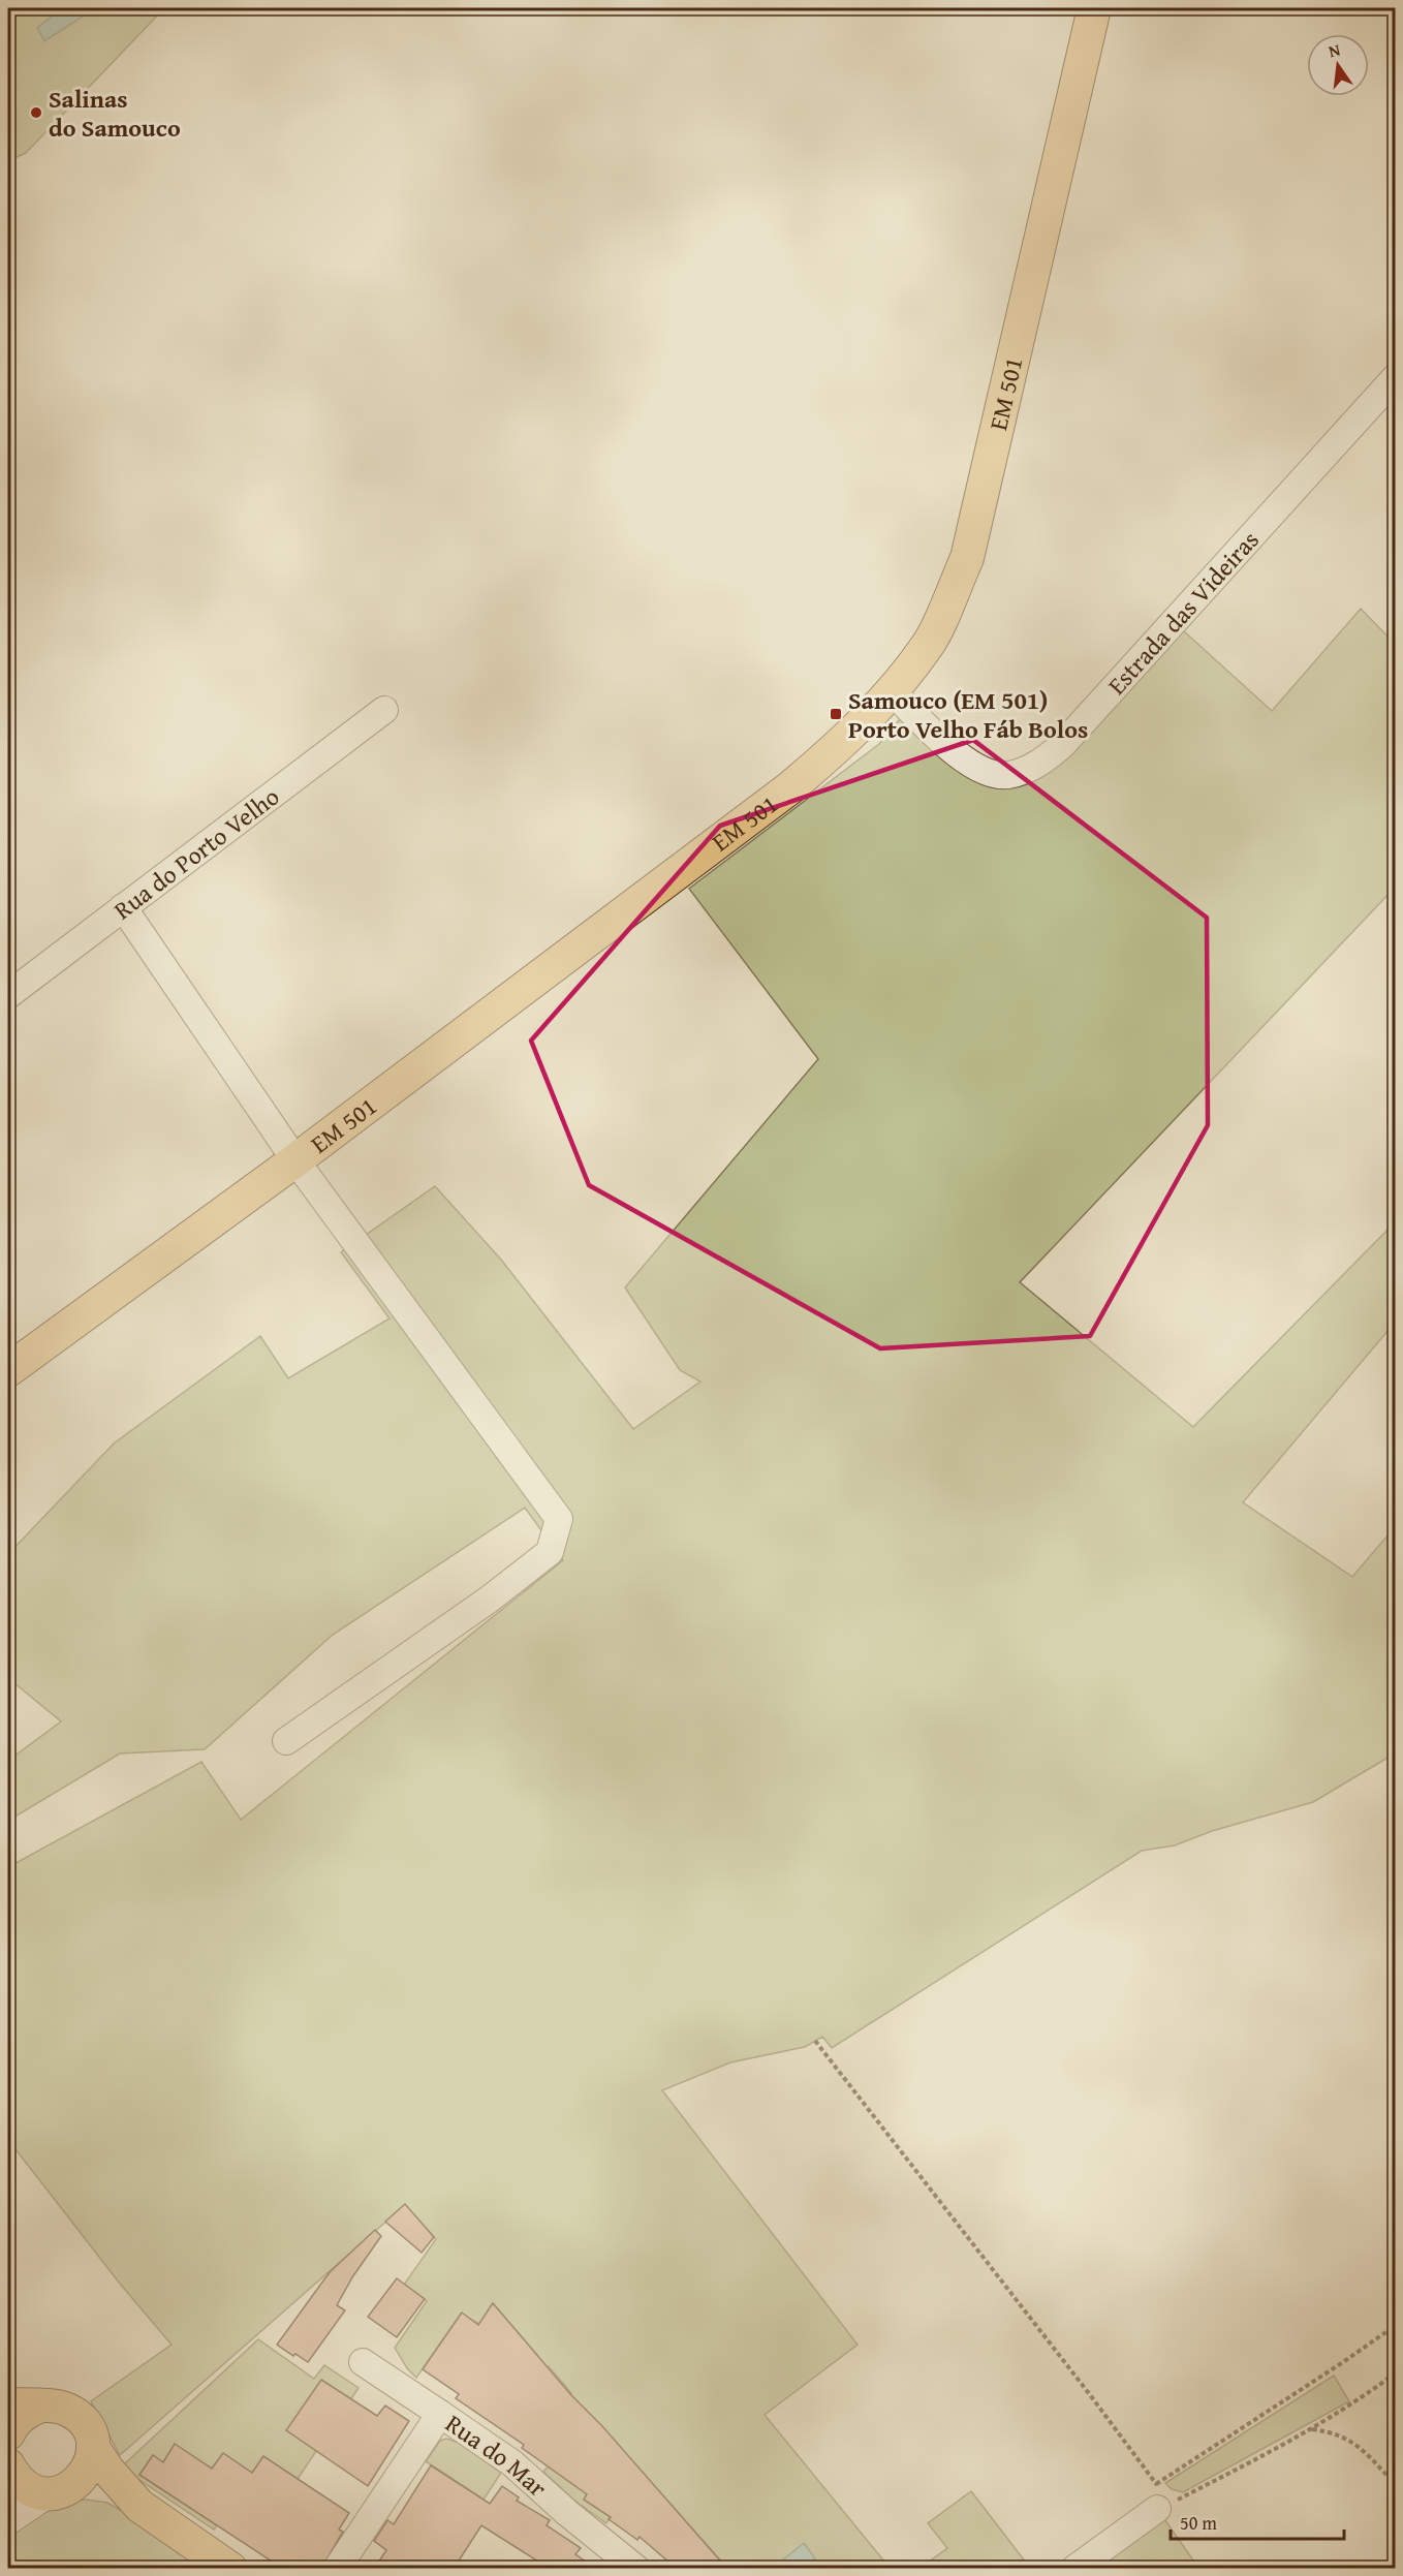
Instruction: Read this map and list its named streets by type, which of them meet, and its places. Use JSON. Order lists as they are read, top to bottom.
{
  "streets": {
    "main road": ["EM 501"],
    "street": ["Estrada das Videiras", "Rua do Porto Velho", "Rua do Mar"]
  },
  "crossings": [
    ["EM 501", "Estrada das Videiras"]
  ],
  "places": {
    "other": ["Salinas do Samouco"],
    "transit": ["Samouco (EM 501) Porto Velho Fáb Bolos"]
  },
  "scale_bar": "50 m",
  "north": "top"
}
